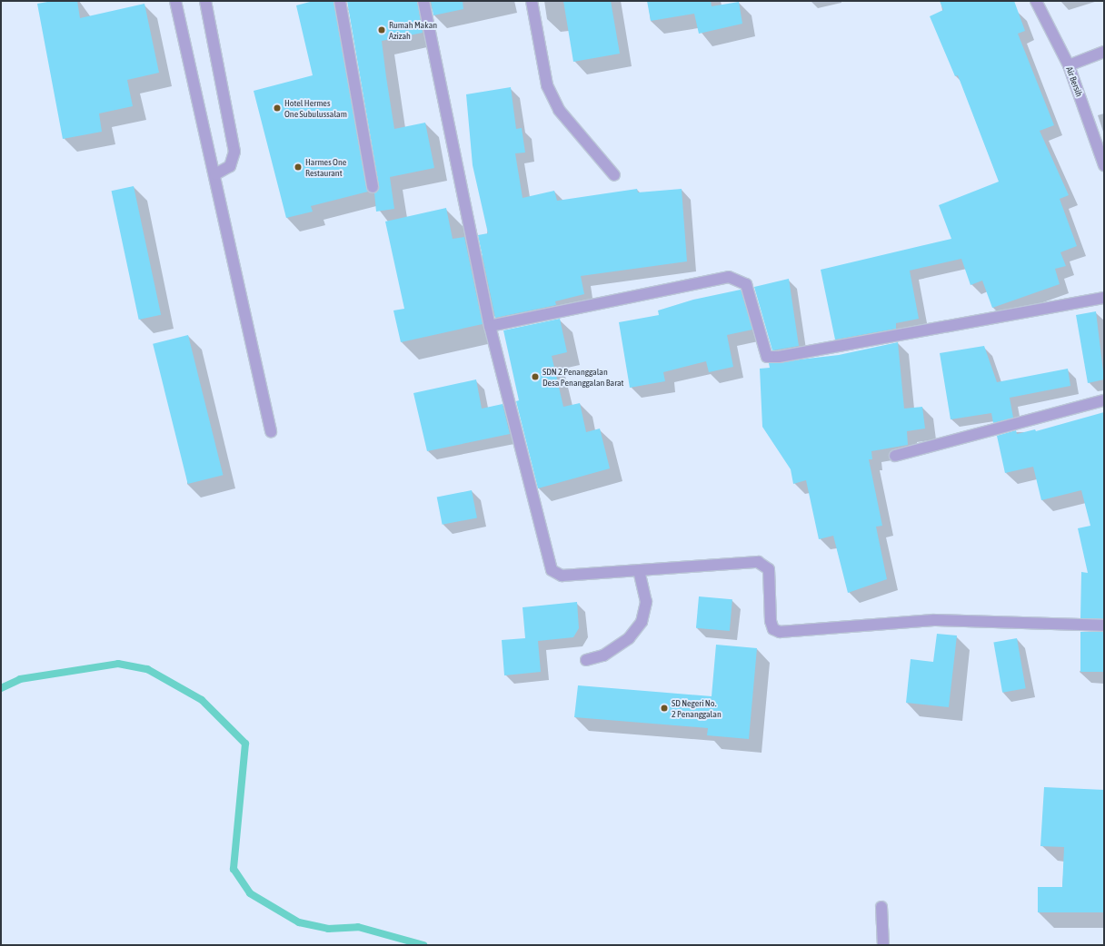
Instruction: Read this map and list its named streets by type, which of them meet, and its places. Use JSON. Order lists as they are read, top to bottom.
{
  "streets": {
    "street": ["Air Bersih"]
  },
  "places": [
    "Rumah Makan Azizah",
    "Hotel Hermes One Subulussalam",
    "Harmes One Restaurant",
    "SDN 2 Penanggalan Desa Penanggalan Barat",
    "SD Negeri No. 2 Penanggalan"
  ]
}
